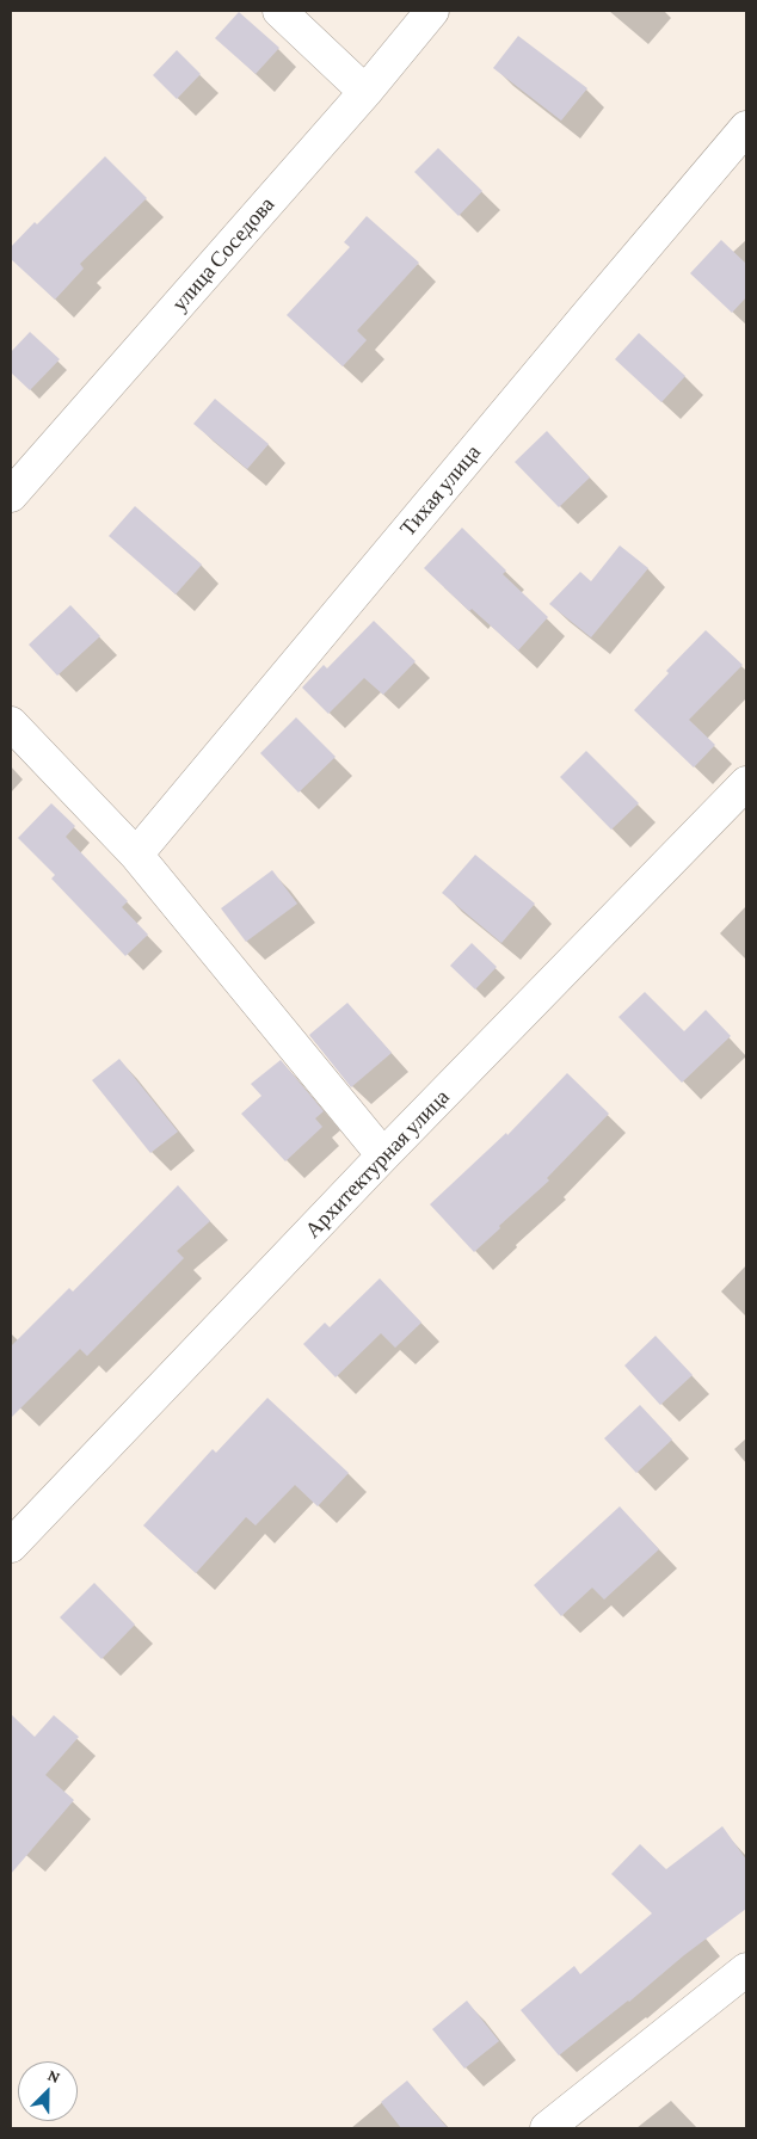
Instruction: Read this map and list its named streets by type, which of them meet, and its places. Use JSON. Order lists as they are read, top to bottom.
{
  "streets": {
    "street": ["улица Соседова", "Тихая улица", "Архитектурная улица"]
  },
  "north": "top right"
}
